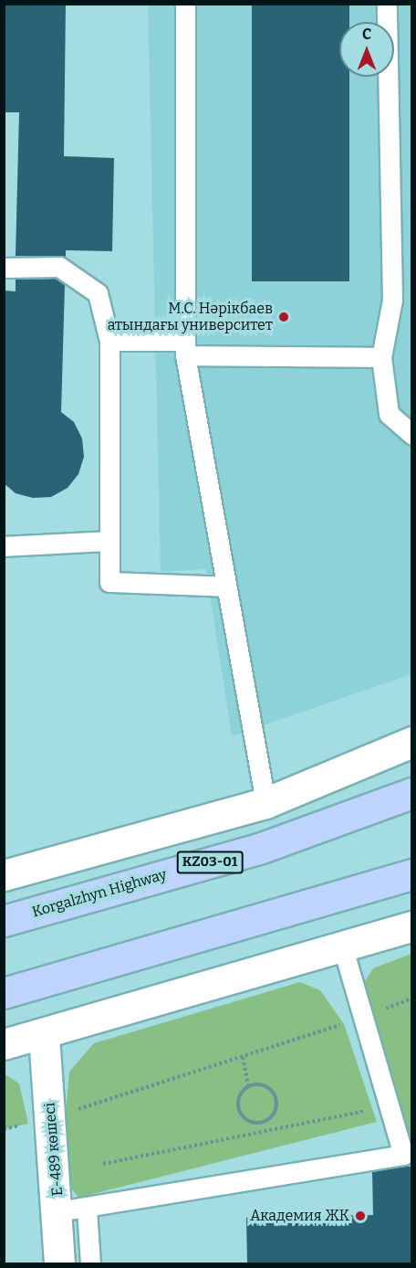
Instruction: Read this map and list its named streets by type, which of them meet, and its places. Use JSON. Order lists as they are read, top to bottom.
{
  "streets": {
    "main road": ["KZ03-01", "Korgalzhyn Highway"],
    "street": ["Е-489 көшесі"]
  },
  "places": ["М.С. Нәрікбаев атындағы университет", "Академия ЖК"],
  "north": "top"
}
